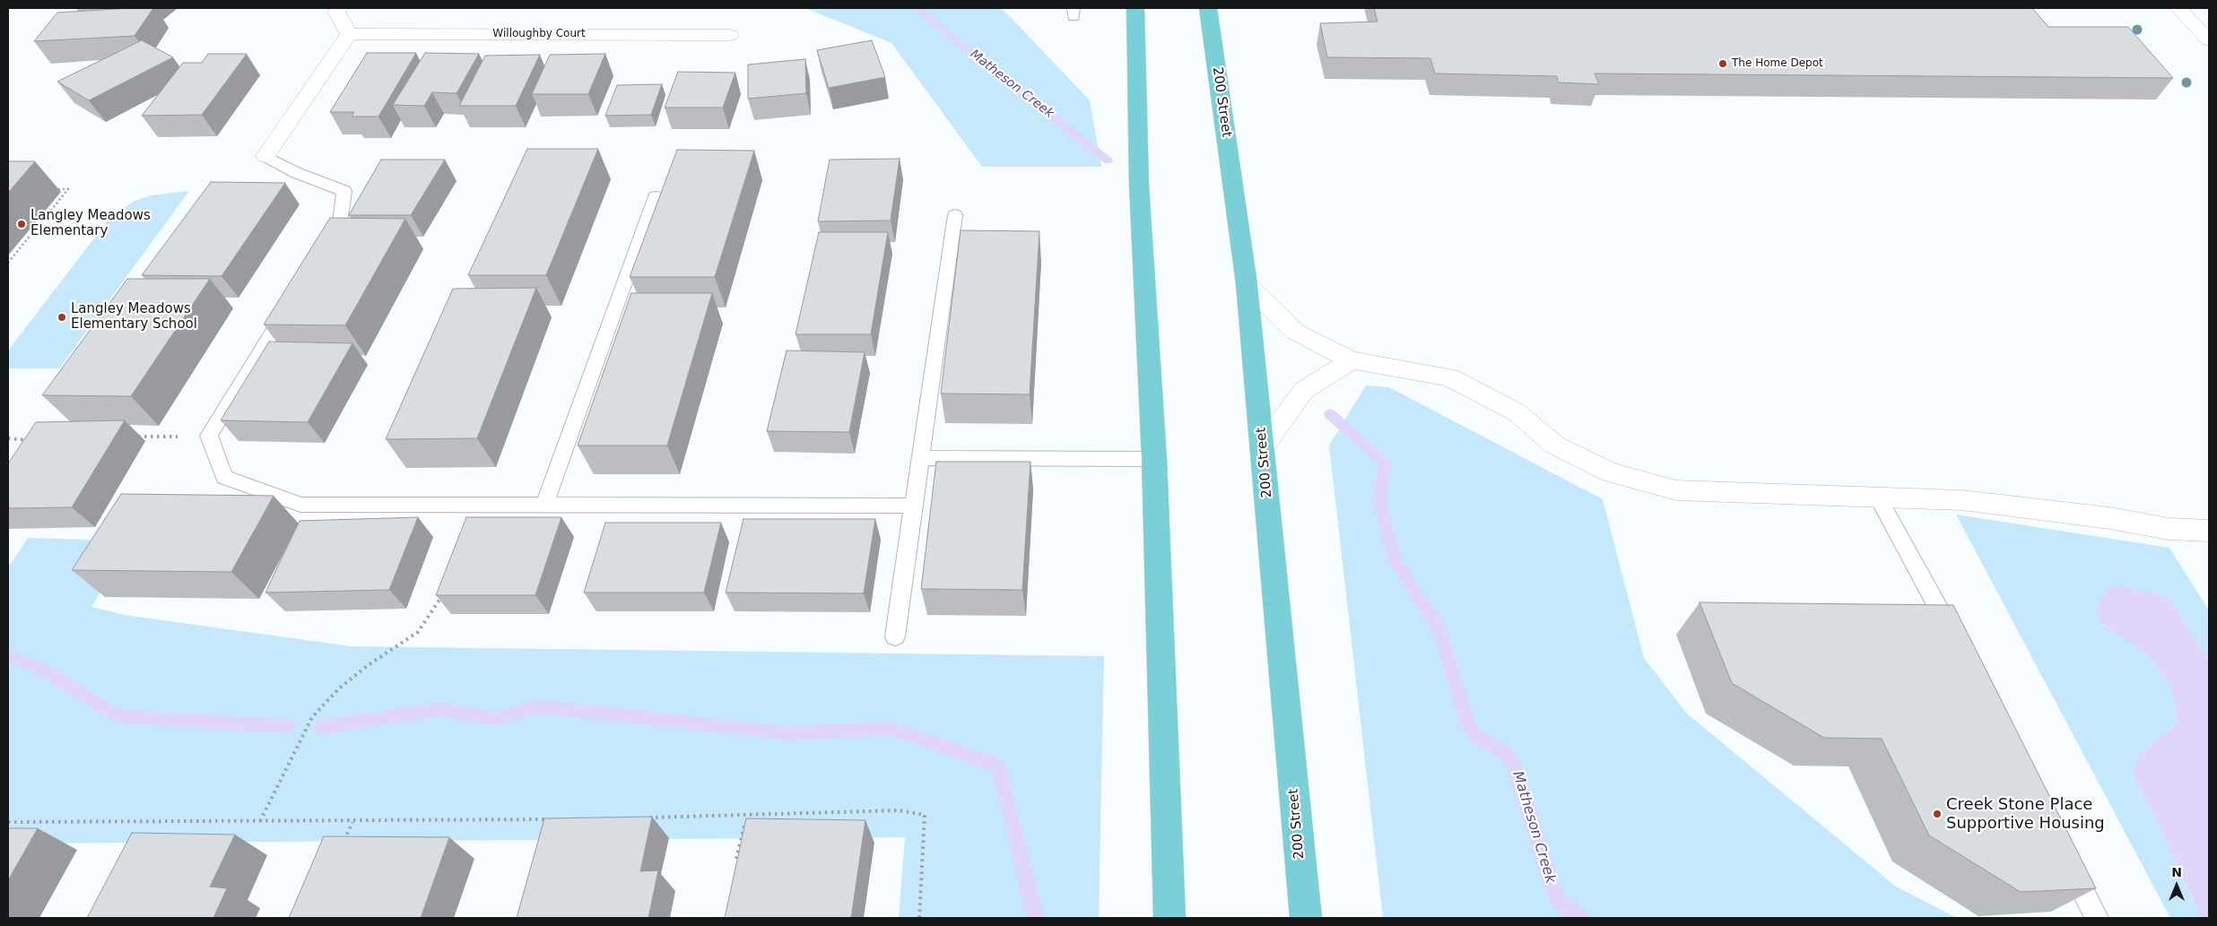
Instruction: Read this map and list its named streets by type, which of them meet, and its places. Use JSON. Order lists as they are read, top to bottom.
{
  "streets": {
    "main road": ["200 Street"],
    "street": ["Willoughby Court"]
  },
  "water": ["Matheson Creek"],
  "places": [
    "The Home Depot",
    "Langley Meadows Elementary",
    "Langley Meadows Elementary School",
    "Creek Stone Place Supportive Housing"
  ],
  "north": "top"
}
